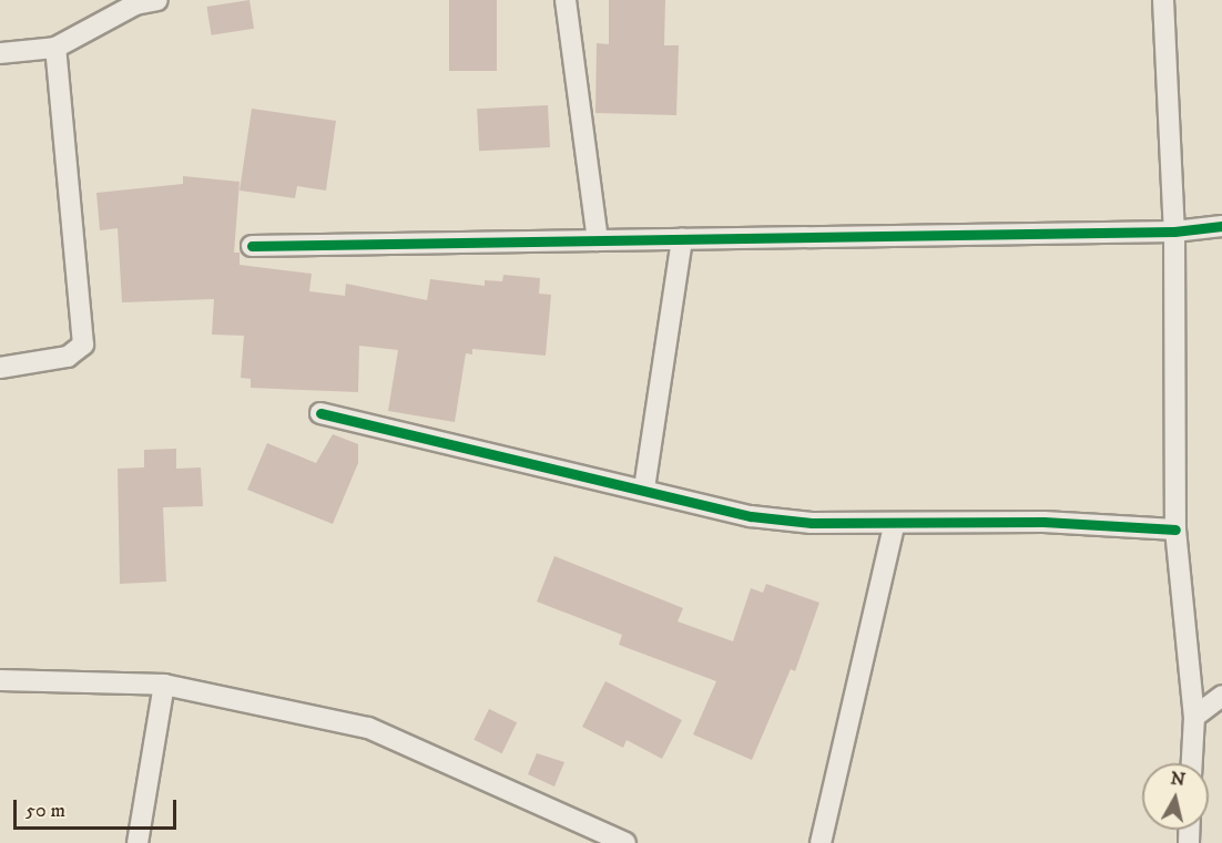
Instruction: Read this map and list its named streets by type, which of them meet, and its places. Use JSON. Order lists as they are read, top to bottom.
{
  "scale_bar": "50 m",
  "north": "top"
}
